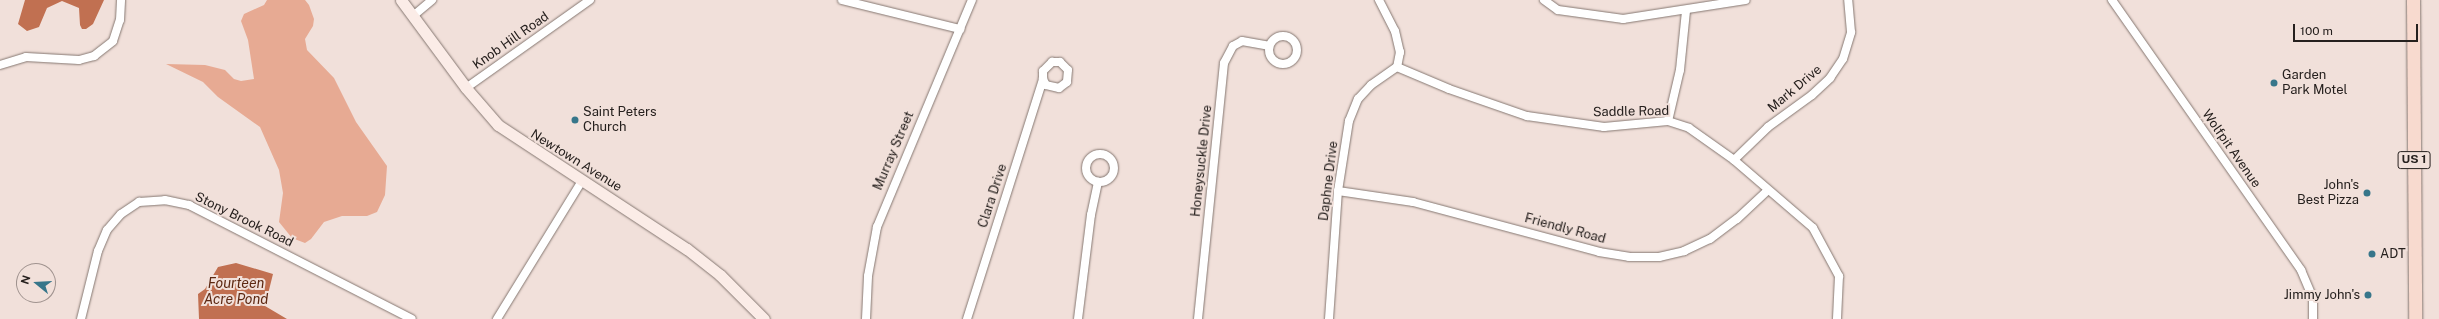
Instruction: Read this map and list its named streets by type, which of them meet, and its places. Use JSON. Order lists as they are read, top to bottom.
{
  "streets": {
    "main road": ["US 1", "Newtown Avenue"],
    "street": [
      "Knob Hill Road",
      "Mark Drive",
      "Saddle Road",
      "Wolfpit Avenue",
      "Murray Street",
      "Honeysuckle Drive",
      "Daphne Drive",
      "Clara Drive",
      "Stony Brook Road",
      "Friendly Road"
    ]
  },
  "crossings": [
    ["Knob Hill Road", "Newtown Avenue"],
    ["Mark Drive", "Saddle Road"],
    ["Saddle Road", "Daphne Drive"],
    ["Saddle Road", "Friendly Road"],
    ["Daphne Drive", "Friendly Road"]
  ],
  "water": ["Fourteen Acre Pond"],
  "places": [
    "Garden Park Motel",
    "Saint Peters Church",
    "John's Best Pizza",
    "ADT",
    "Jimmy John's"
  ],
  "scale_bar": "100 m",
  "north": "left"
}
